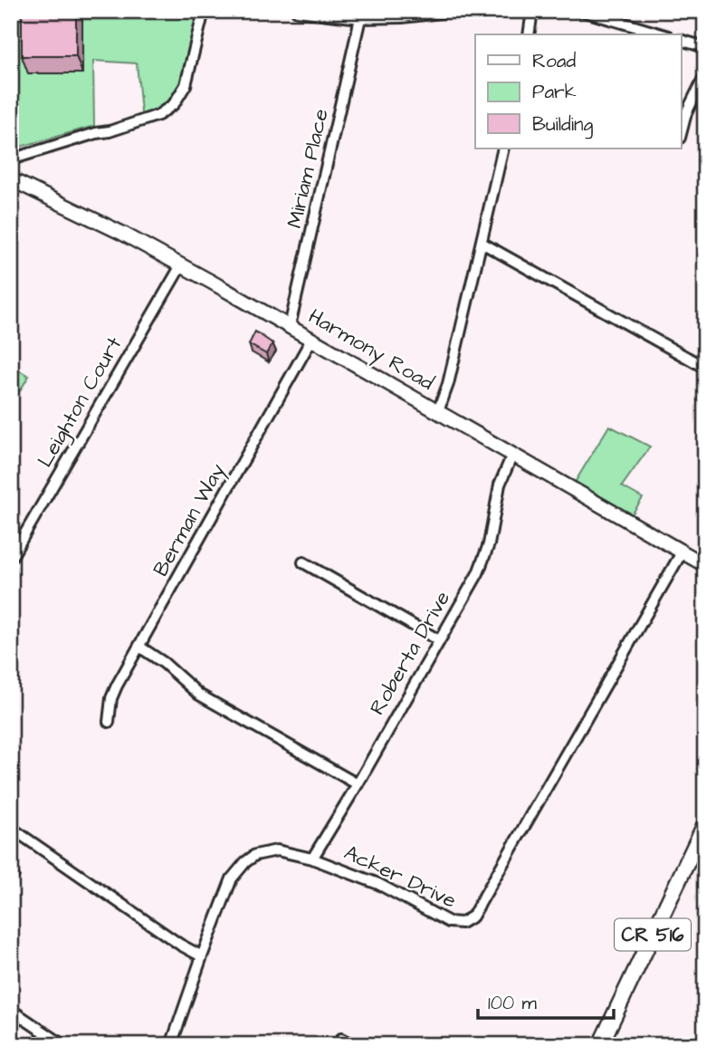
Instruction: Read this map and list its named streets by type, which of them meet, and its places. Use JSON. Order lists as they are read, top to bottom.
{
  "streets": {
    "main road": ["CR 516"],
    "street": [
      "Miriam Place",
      "Harmony Road",
      "Leighton Court",
      "Berman Way",
      "Roberta Drive",
      "Acker Drive"
    ]
  },
  "crossings": [
    ["Miriam Place", "Harmony Road"],
    ["Harmony Road", "Leighton Court"],
    ["Harmony Road", "Berman Way"],
    ["Harmony Road", "Roberta Drive"],
    ["Harmony Road", "Acker Drive"],
    ["Roberta Drive", "Acker Drive"]
  ],
  "legend": ["Road", "Park", "Building"],
  "scale_bar": "100 m"
}
